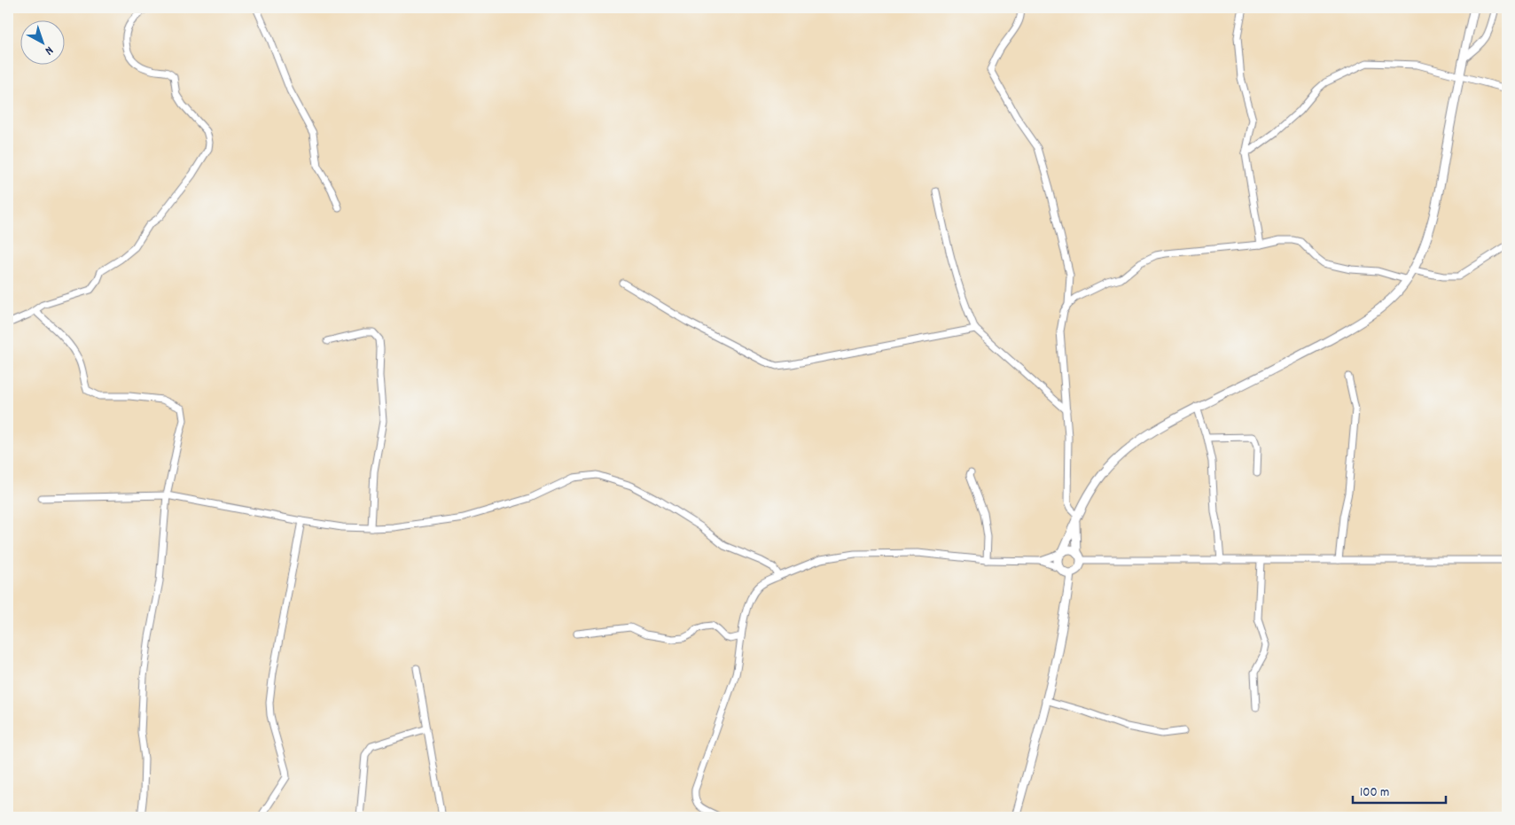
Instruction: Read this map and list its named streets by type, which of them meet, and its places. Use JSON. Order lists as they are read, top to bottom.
{
  "scale_bar": "100 m",
  "north": "bottom right"
}
